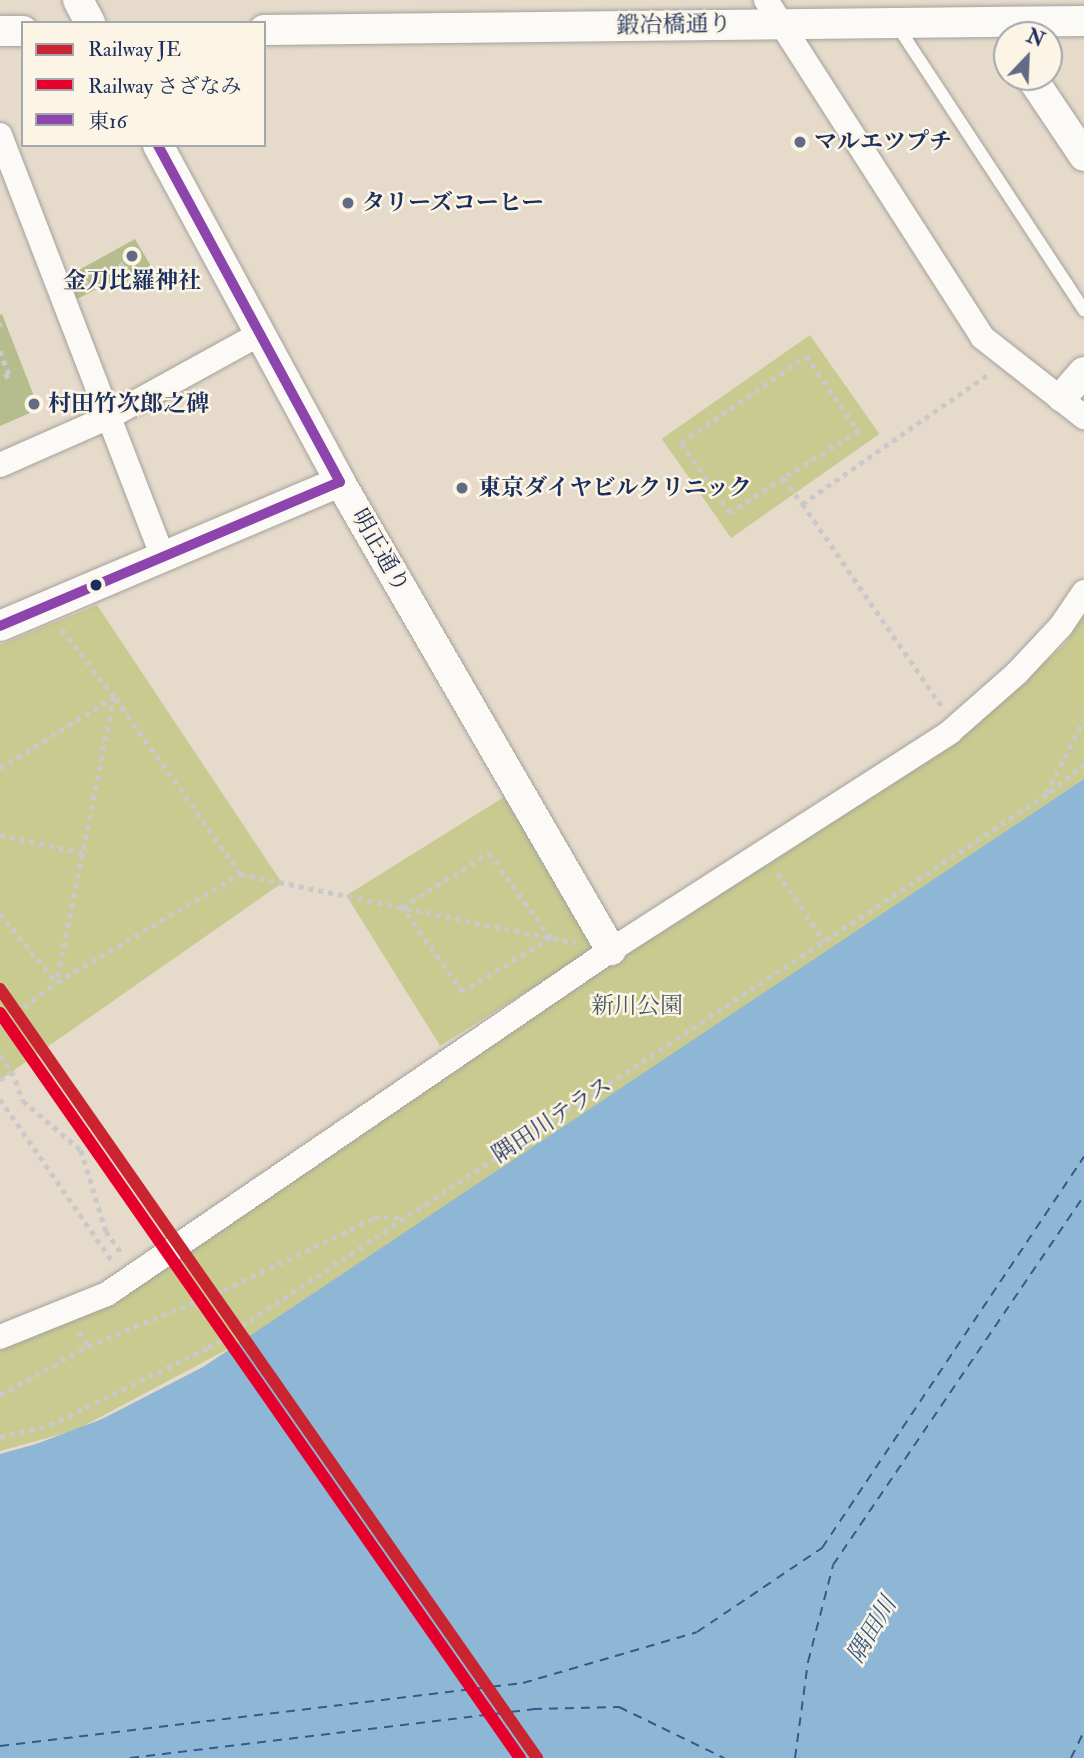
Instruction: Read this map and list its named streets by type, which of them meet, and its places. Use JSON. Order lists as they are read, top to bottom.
{
  "streets": {
    "street": ["鍛冶橋通り", "明正通り"],
    "path": ["隅田川テラス"]
  },
  "water": ["隅田川"],
  "parks": ["新川公園"],
  "places": [
    "マルエツプチ",
    "タリーズコーヒー",
    "金刀比羅神社",
    "村田竹次郎之碑",
    "東京ダイヤビルクリニック"
  ],
  "lines": ["transit line 東16", "rail line JE", "rail line さざなみ"],
  "legend": ["Railway JE", "Railway さざなみ", "東16"],
  "north": "top right"
}
